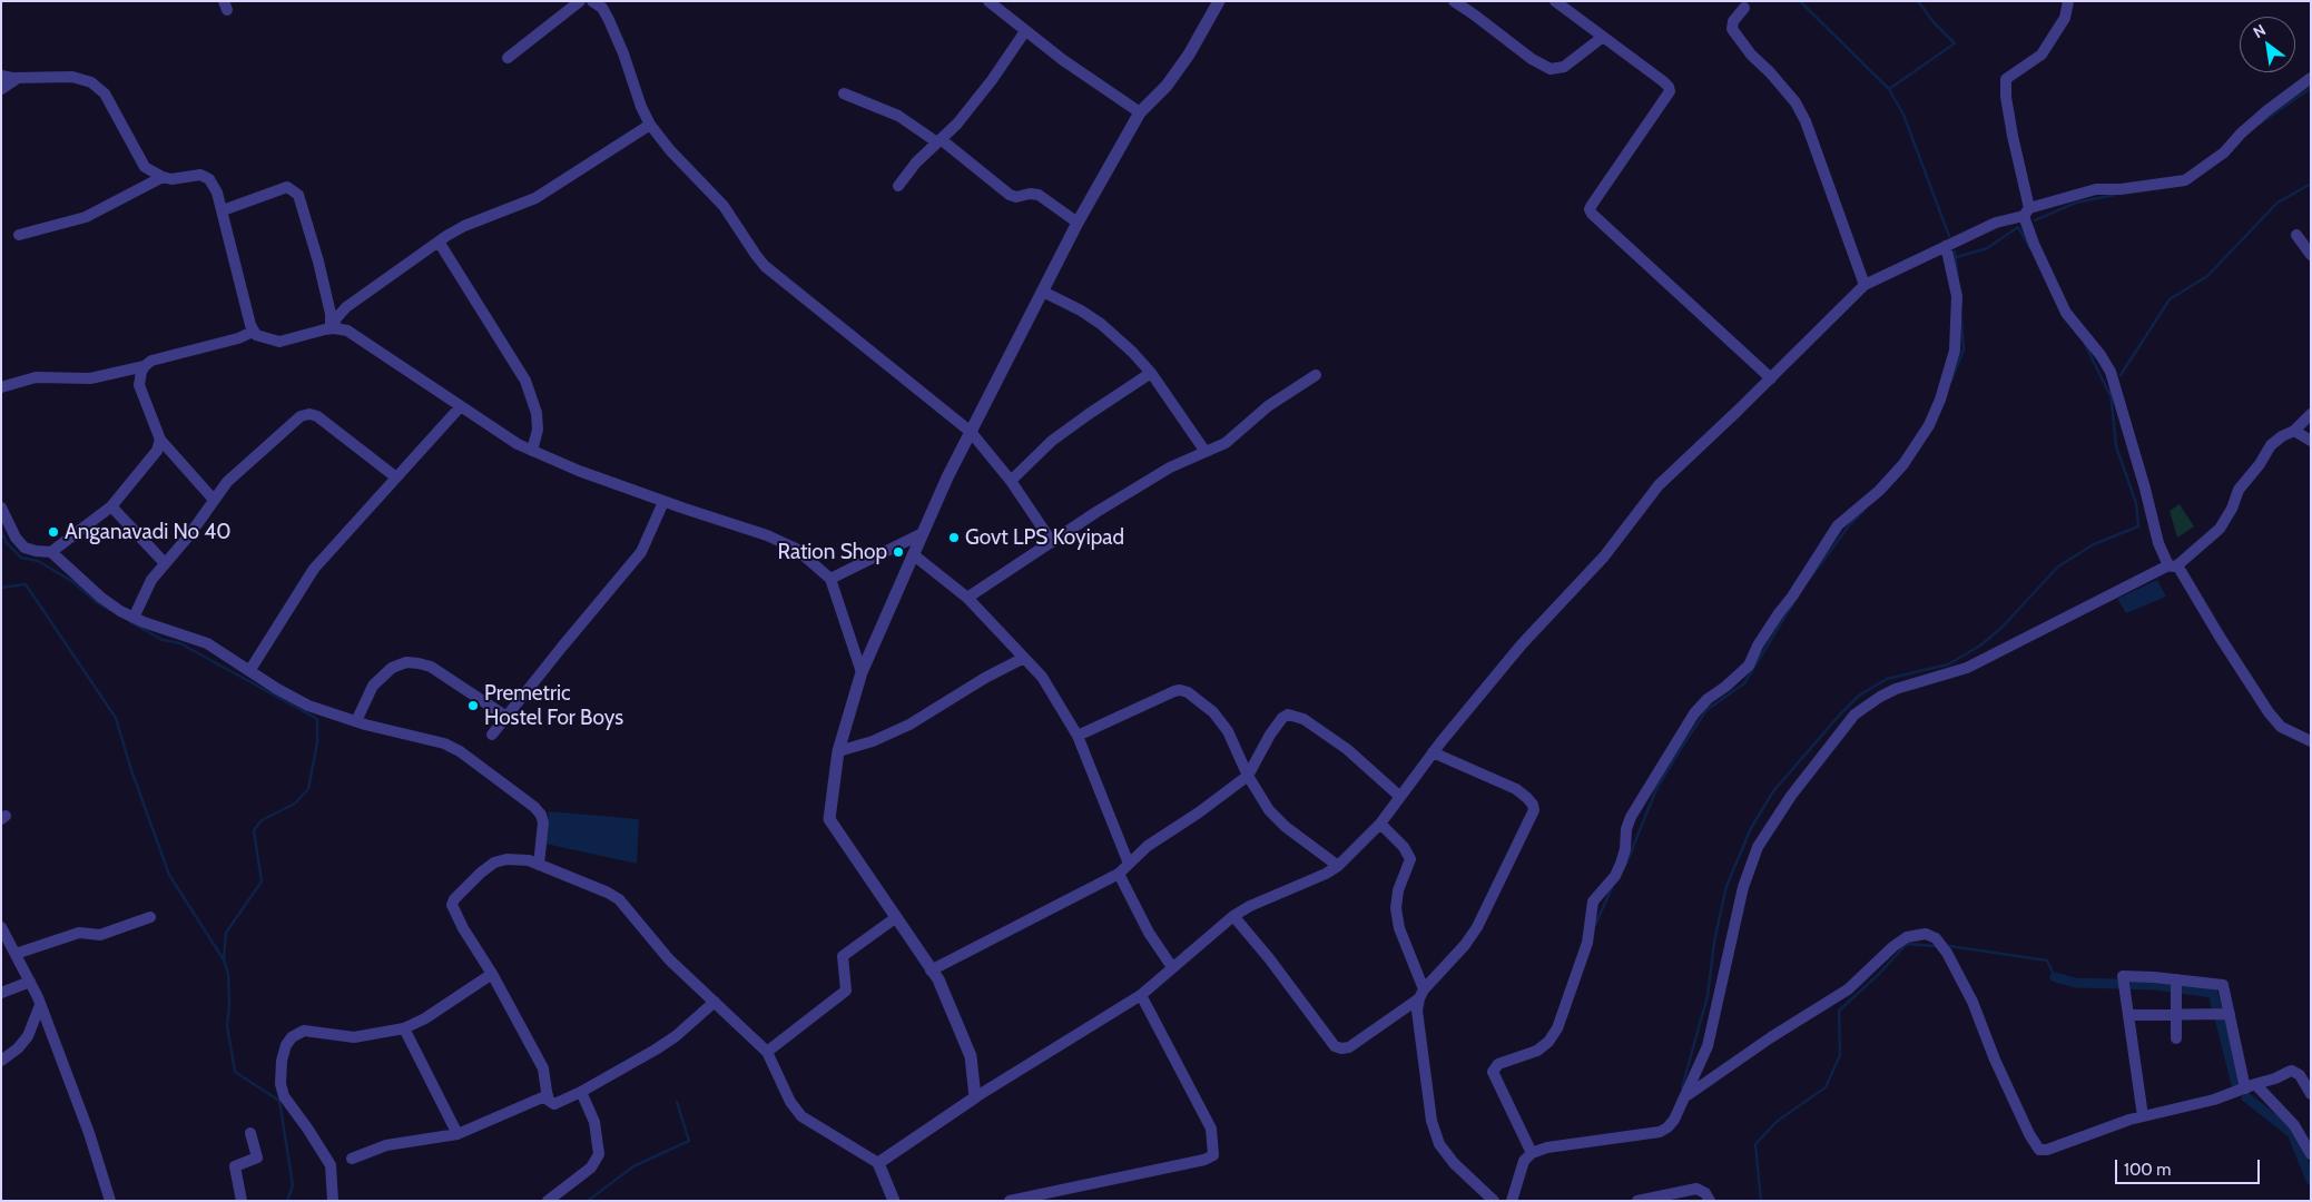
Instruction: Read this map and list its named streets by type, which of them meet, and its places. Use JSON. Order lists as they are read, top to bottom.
{
  "places": [
    "Anganavadi No 40",
    "Govt LPS Koyipad",
    "Ration Shop",
    "Premetric Hostel For Boys"
  ],
  "scale_bar": "100 m",
  "north": "top left"
}
